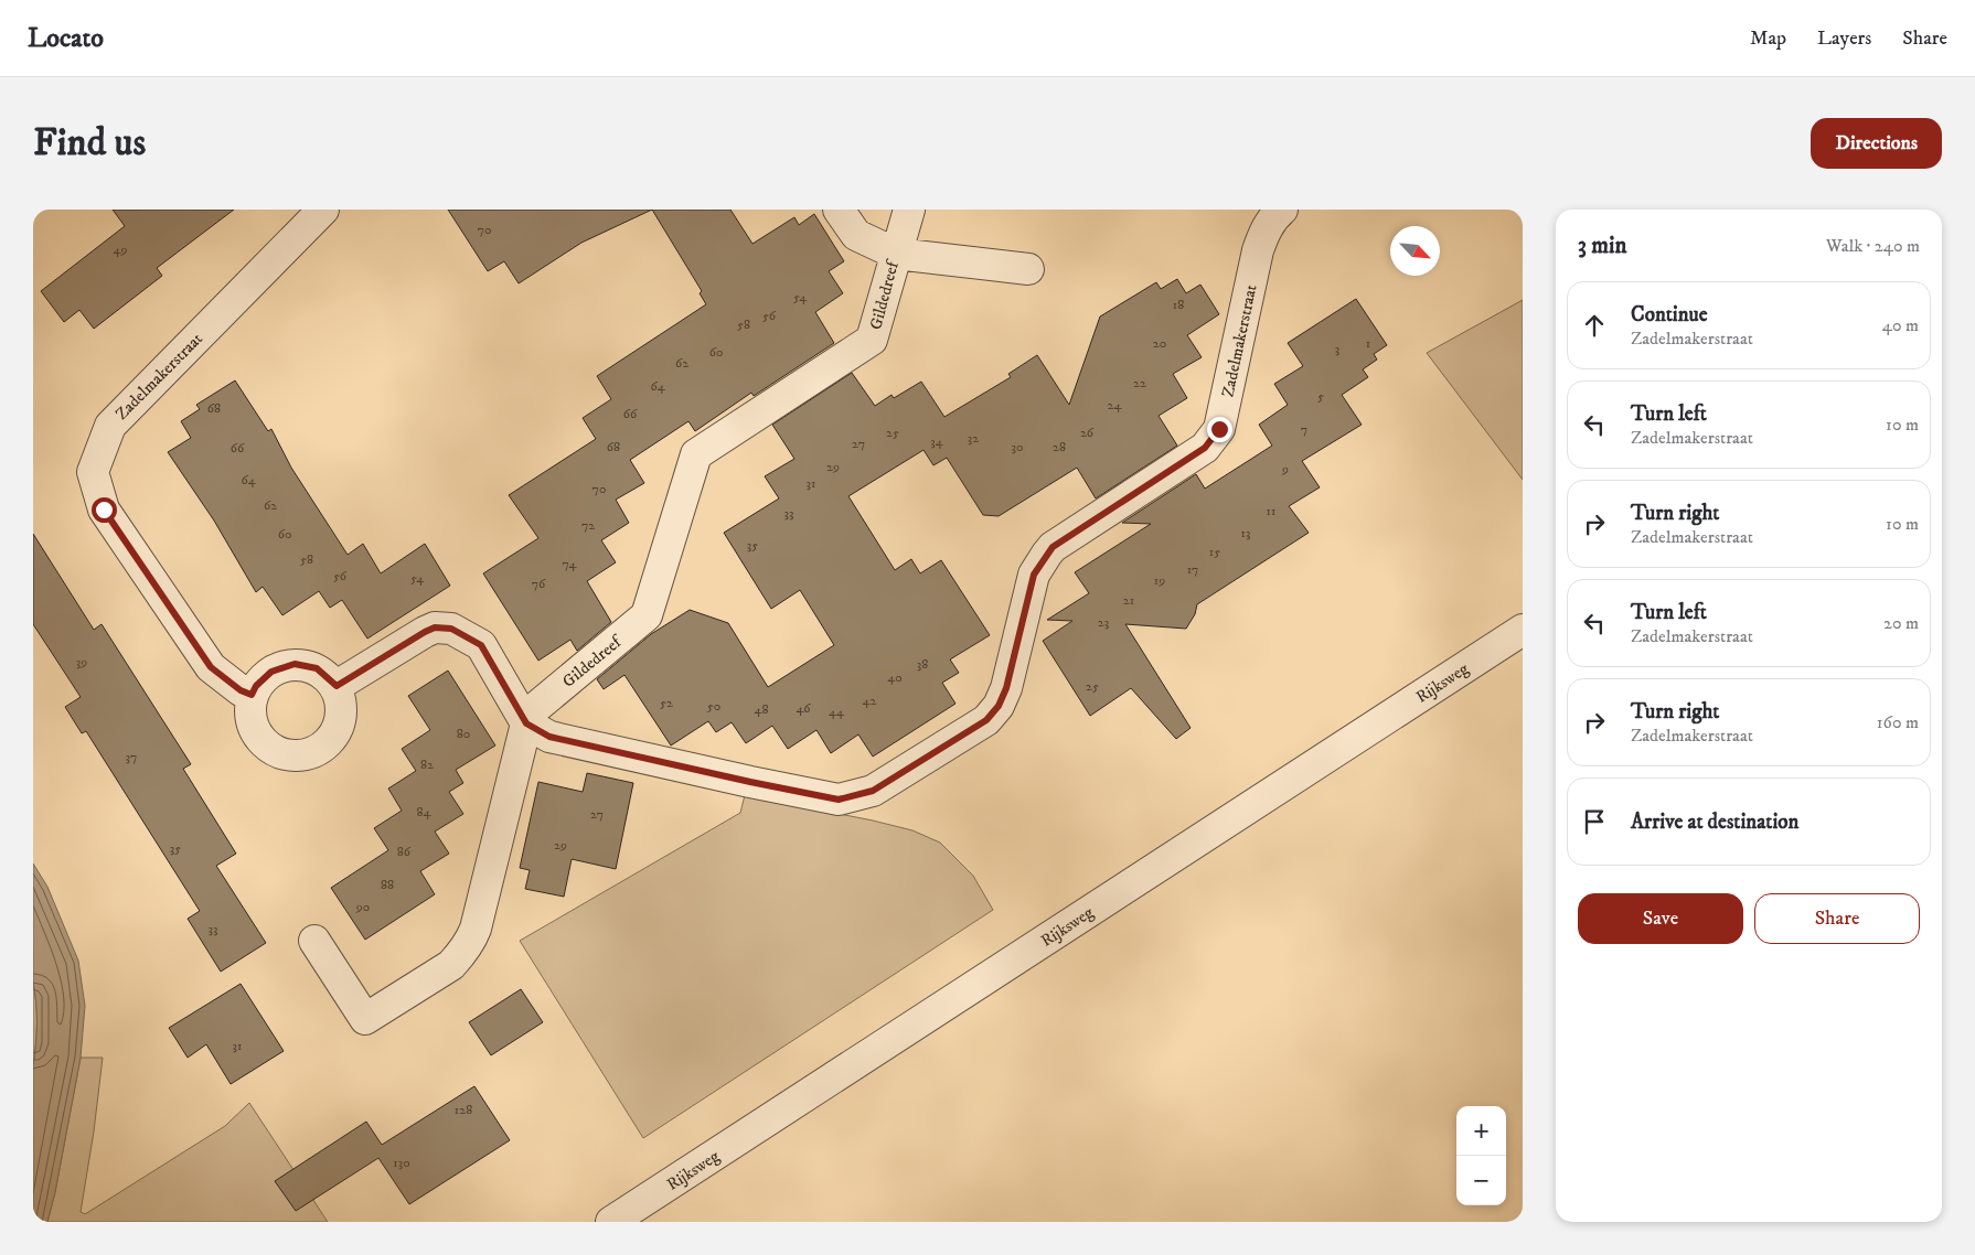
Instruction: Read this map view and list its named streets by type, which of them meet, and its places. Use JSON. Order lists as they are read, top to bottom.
{
  "streets": {
    "street": ["Gildedreef", "Zadelmakerstraat", "Rijksweg"]
  },
  "crossings": [
    ["Gildedreef", "Zadelmakerstraat"]
  ],
  "house_numbers": [
    "70",
    "49",
    "54",
    "18",
    "56",
    "58",
    "20",
    "1",
    "3",
    "60",
    "62",
    "22",
    "64",
    "5",
    "24",
    "68",
    "66",
    "7",
    "25",
    "26",
    "32",
    "34",
    "27",
    "68",
    "30",
    "28",
    "66",
    "29",
    "9",
    "64",
    "31",
    "70",
    "62",
    "11",
    "33",
    "72",
    "13",
    "60",
    "35",
    "15",
    "58",
    "74",
    "17",
    "56",
    "54",
    "19",
    "76",
    "21",
    "23",
    "39",
    "38",
    "40",
    "25",
    "42",
    "52",
    "50",
    "46",
    "48",
    "44",
    "80",
    "37",
    "82",
    "84",
    "27",
    "29",
    "35",
    "86",
    "88",
    "90",
    "33",
    "31",
    "128",
    "130"
  ],
  "north": "bottom right",
  "page": {
    "header": "Locato",
    "nav": ["Map", "Layers", "Share"],
    "buttons": [
      "Directions",
      ["Save", "Share"]
    ],
    "title": "Find us",
    "heading": ["3 min", "Walk · 240 m"],
    "list": [
      ["Continue", "Zadelmakerstraat", "40 m"],
      ["Turn left", "Zadelmakerstraat", "10 m"],
      ["Turn right", "Zadelmakerstraat", "10 m"],
      ["Turn left", "Zadelmakerstraat", "20 m"],
      ["Turn right", "Zadelmakerstraat", "160 m"],
      "Arrive at destination"
    ],
    "map_buttons": ["+", "−"]
  }
}
